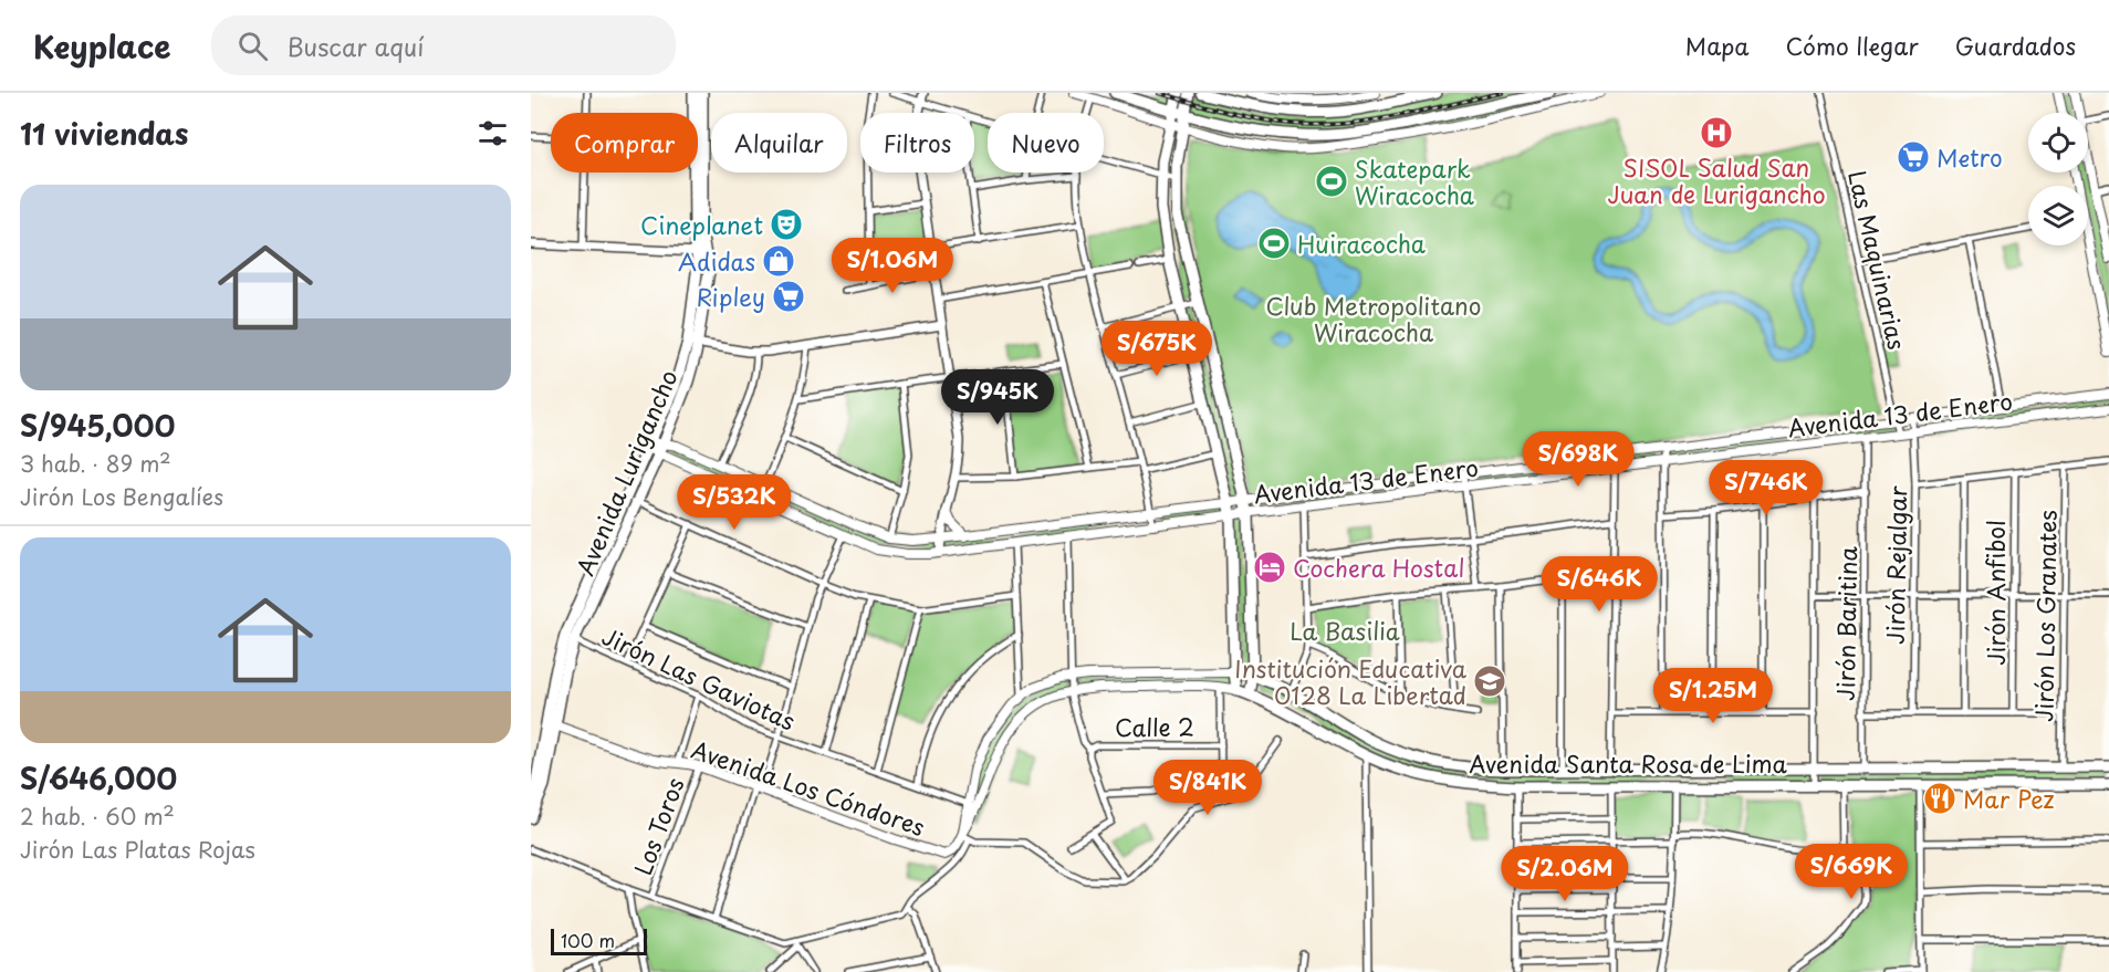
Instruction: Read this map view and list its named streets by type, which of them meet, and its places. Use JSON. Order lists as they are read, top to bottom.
{
  "streets": {
    "main road": [
      "Avenida 13 de Enero",
      "Avenida Lurigancho",
      "Avenida Santa Rosa de Lima",
      "Avenida Los Cóndores"
    ],
    "street": [
      "Las Maquinarias",
      "Jirón Rejalgar",
      "Jirón Anfibol",
      "Jirón Los Granates",
      "Jirón Baritina",
      "Jirón Las Gaviotas",
      "Calle 2",
      "Los Toros"
    ]
  },
  "crossings": [
    ["Las Maquinarias", "Avenida 13 de Enero"],
    ["Avenida 13 de Enero", "Avenida Lurigancho"],
    ["Avenida 13 de Enero", "Jirón Rejalgar"],
    ["Avenida 13 de Enero", "Jirón Baritina"],
    ["Avenida Lurigancho", "Jirón Las Gaviotas"],
    ["Avenida Lurigancho", "Avenida Los Cóndores"],
    ["Jirón Los Granates", "Avenida Santa Rosa de Lima"],
    ["Jirón Baritina", "Avenida Santa Rosa de Lima"],
    ["Jirón Las Gaviotas", "Avenida Santa Rosa de Lima"],
    ["Avenida Santa Rosa de Lima", "Avenida Los Cóndores"],
    ["Avenida Los Cóndores", "Los Toros"]
  ],
  "parks": ["Club Metropolitano Wiracocha", "La Basilia"],
  "places": {
    "hospital": ["SISOL Salud San Juan de Lurigancho"],
    "supermarket": ["Metro", "Ripley"],
    "sports": ["Skatepark Wiracocha", "Huiracocha"],
    "theatre": ["Cineplanet"],
    "shop": ["Adidas"],
    "hotel": ["Cochera Hostal"],
    "school or university": ["Institución Educativa 0128 La Libertad"],
    "restaurant": ["Mar Pez"]
  },
  "scale_bar": "100 m",
  "page": {
    "header": "Keyplace",
    "search": "Buscar aquí",
    "nav": ["Mapa", "Cómo llegar", "Guardados"],
    "heading": "11 viviendas",
    "chip": [
      "Comprar",
      "Alquilar",
      "Filtros",
      "Nuevo"
    ],
    "list": [
      {
        "name": "S/945,000",
        "note": "3 hab. · 89 m² · Jirón Los Bengalíes"
      },
      {
        "name": "S/646,000",
        "note": "2 hab. · 60 m² · Jirón Las Platas Rojas"
      }
    ],
    "price": [
      "S/1.06M",
      "S/675K",
      "S/945K",
      "S/698K",
      "S/746K",
      "S/532K",
      "S/646K",
      "S/1.25M",
      "S/841K",
      "S/669K",
      "S/2.06M"
    ],
    "scale": "100 m"
  }
}
